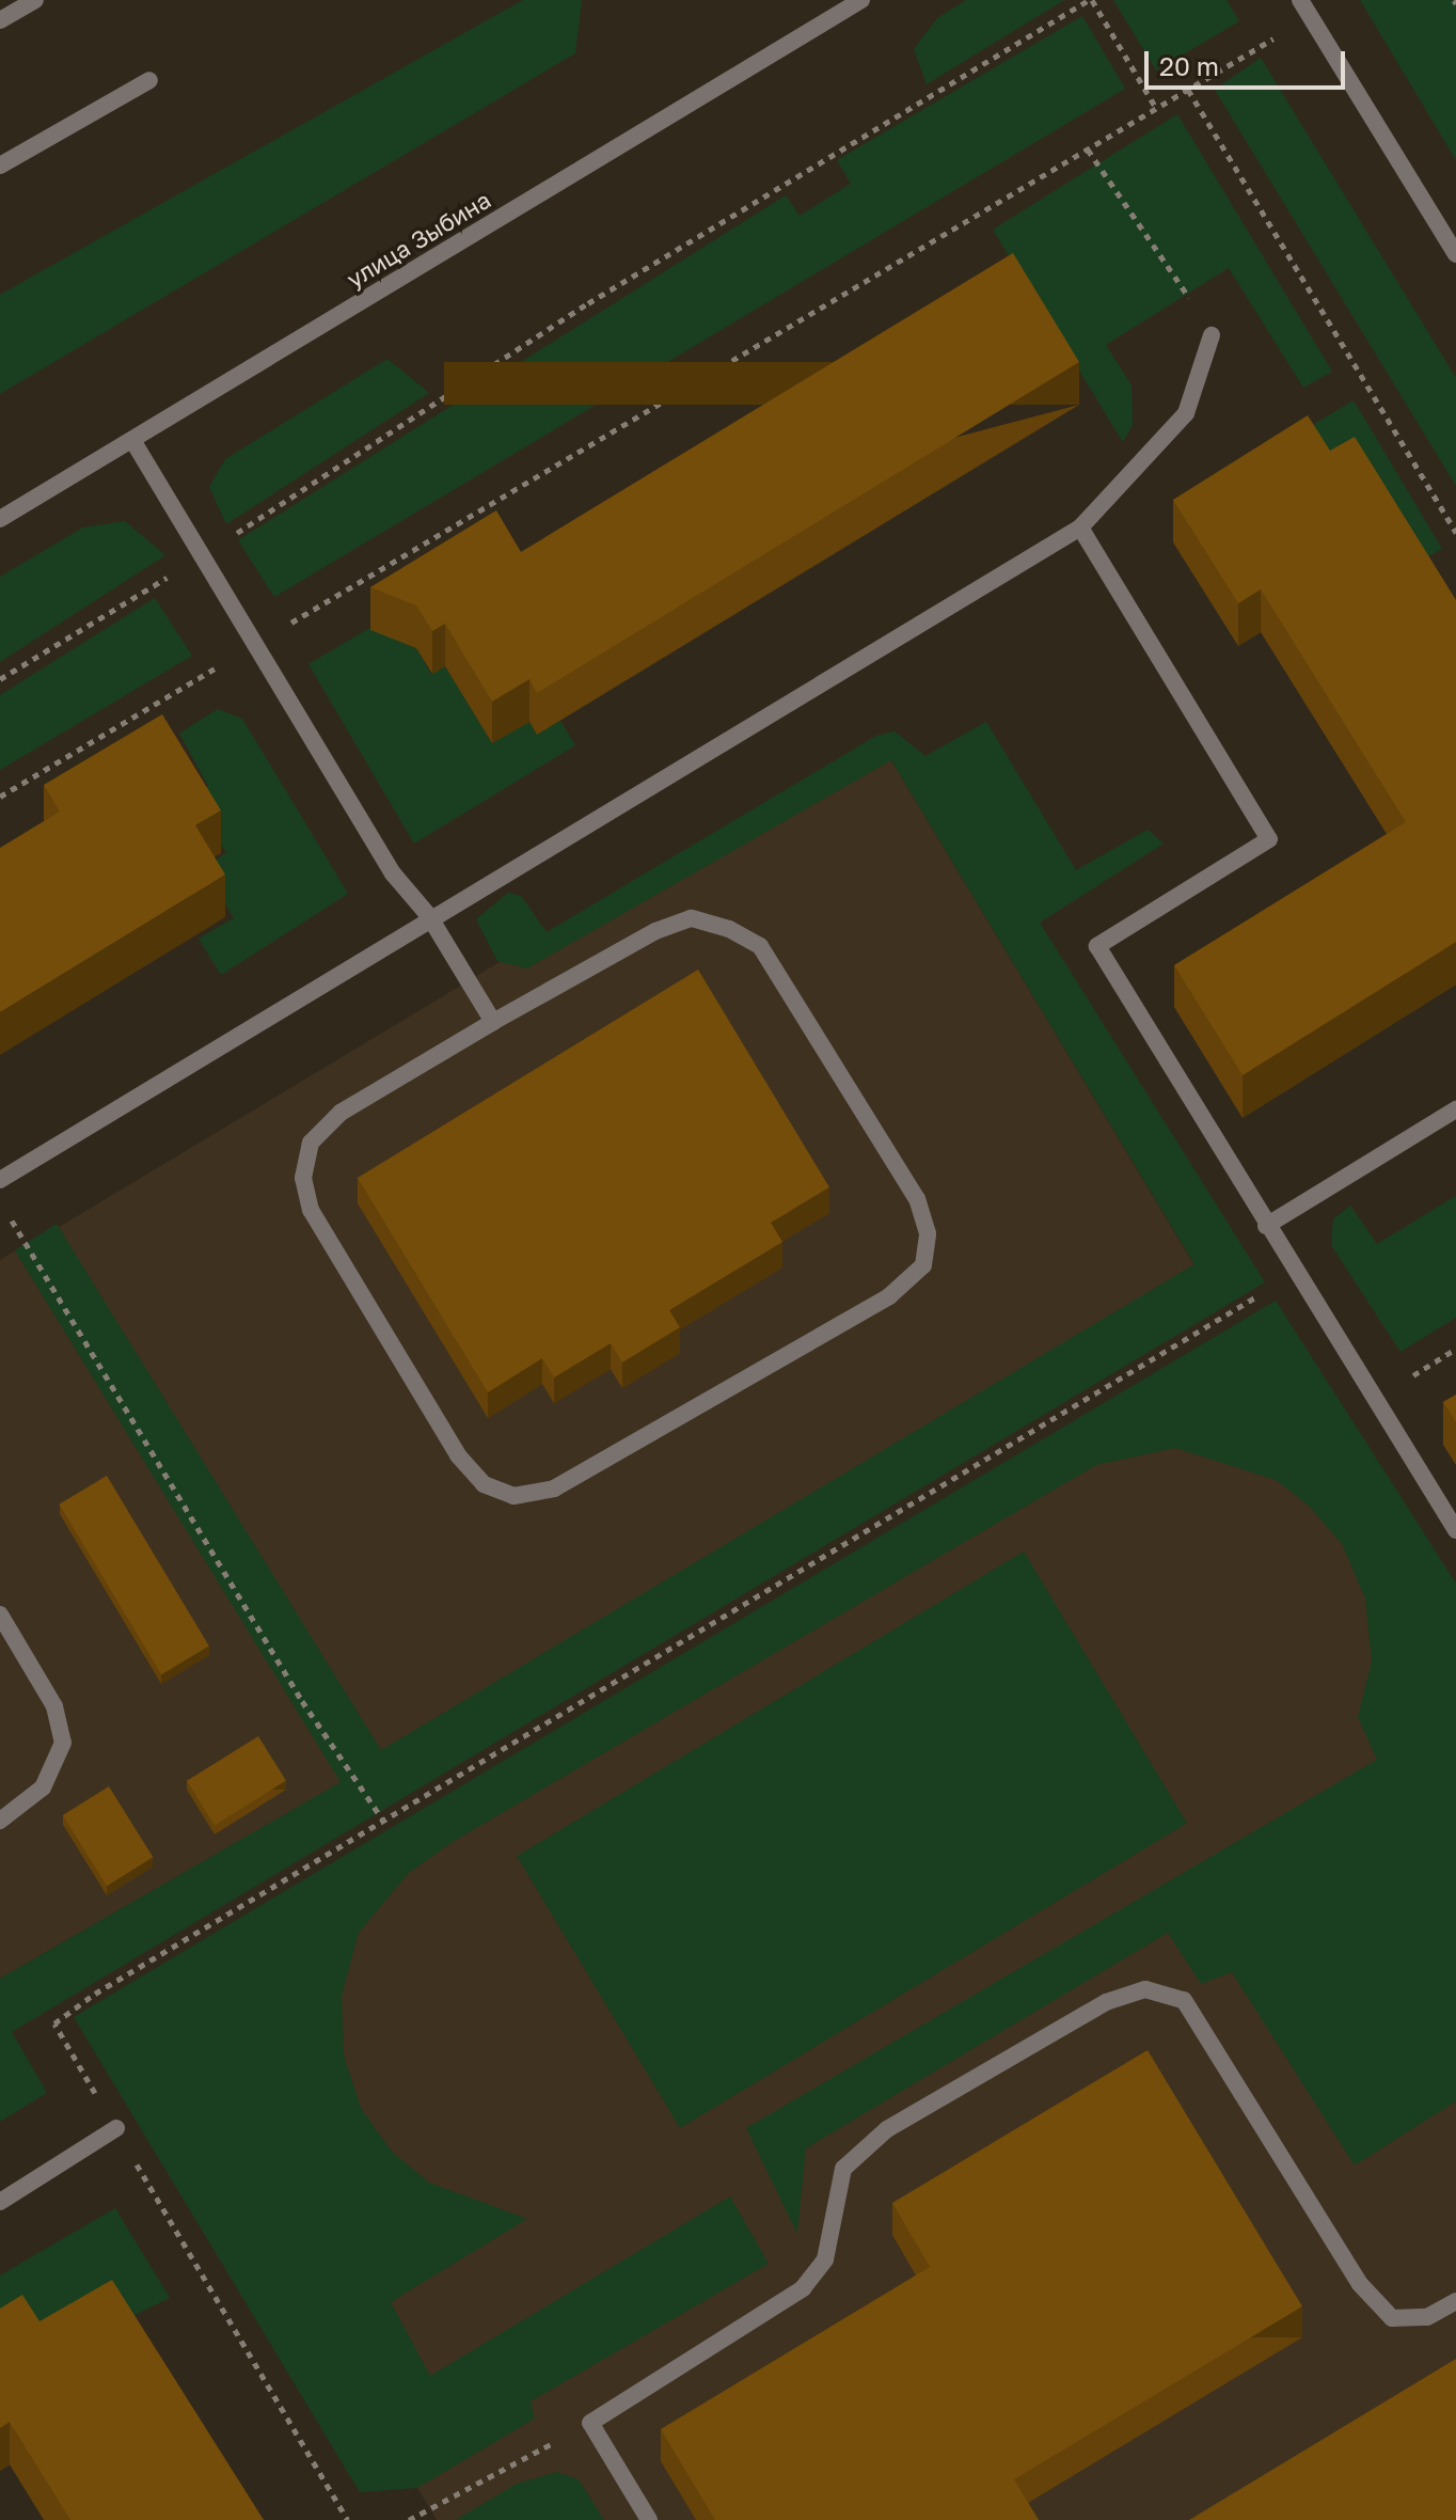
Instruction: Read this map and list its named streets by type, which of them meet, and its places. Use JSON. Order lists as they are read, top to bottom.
{
  "streets": {
    "street": ["улица Зыбина"]
  },
  "scale_bar": "20 m"
}
